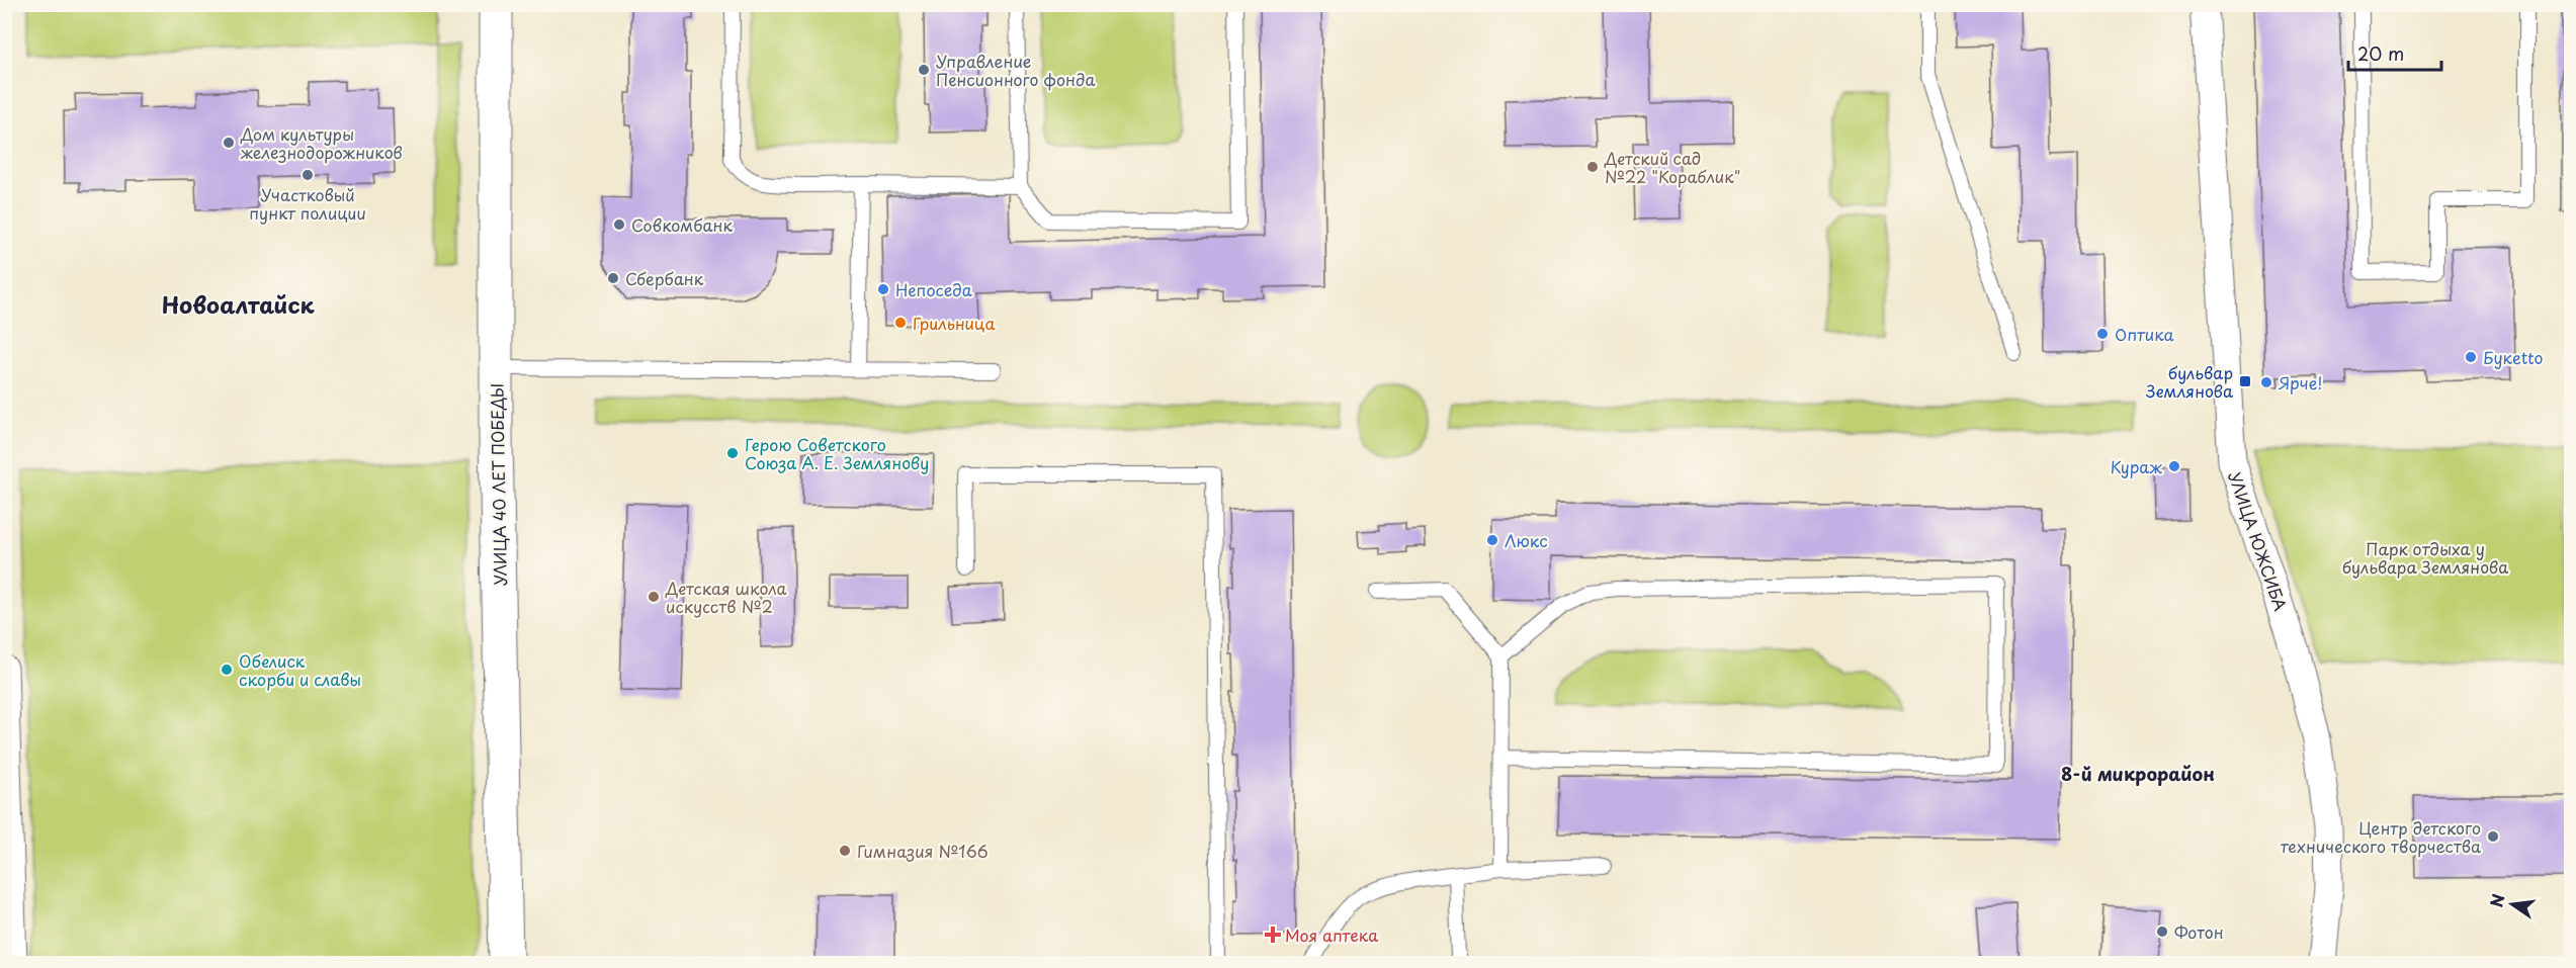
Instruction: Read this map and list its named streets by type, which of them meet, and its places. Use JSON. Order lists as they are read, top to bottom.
{
  "streets": {
    "street": ["УЛИЦА 40 ЛЕТ ПОБЕДЫ", "УЛИЦА ЮЖСИБА"]
  },
  "districts": ["Новоалтайск", "8-й микрорайон"],
  "parks": ["Парк отдыха у бульвара Землянова"],
  "places": {
    "other": [
      "Управление Пенсионного фонда",
      "Дом культуры железнодорожников",
      "Детский сад №22 \"Кораблик\"",
      "Участковый пункт полиции",
      "Совкомбанк",
      "Сбербанк",
      "Непоседа",
      "Грильница",
      "Оптика",
      "Букеttо",
      "Ярче!",
      "Герою Советского Союза А. Е. Землянову",
      "Кураж",
      "Люкс",
      "Детская школа искусств №2",
      "Обелиск скорби и славы",
      "Центр детского технического творчества",
      "Гимназия №166",
      "Фотон"
    ],
    "transit": ["бульвар Землянова"],
    "health": ["Моя аптека"]
  },
  "scale_bar": "20 m",
  "north": "left"
}
